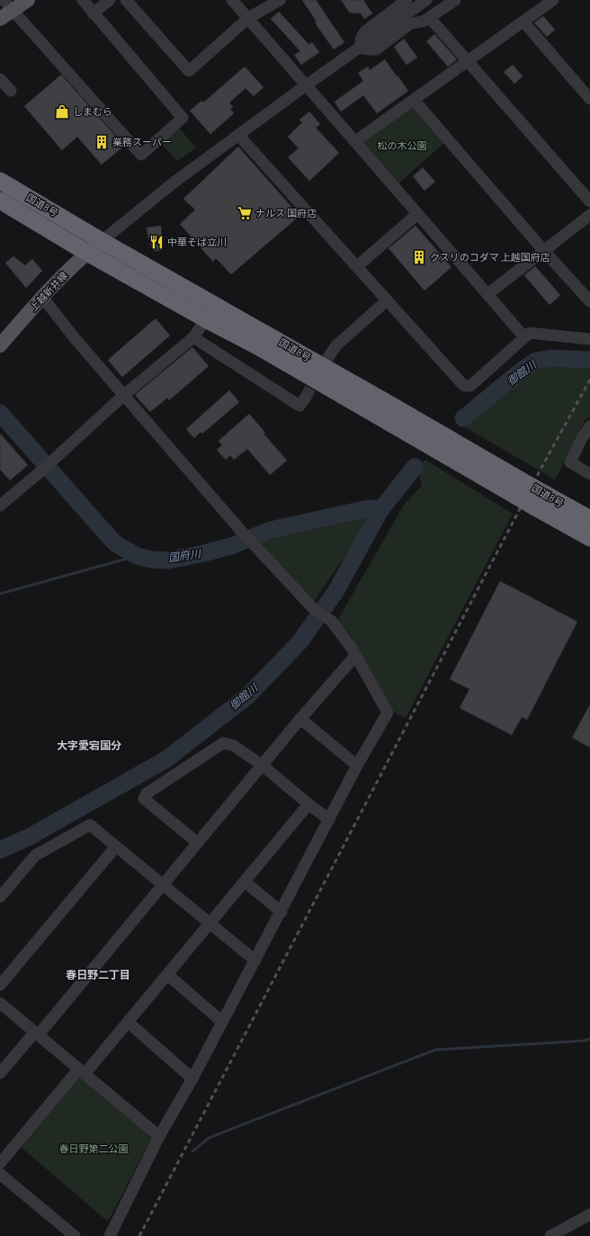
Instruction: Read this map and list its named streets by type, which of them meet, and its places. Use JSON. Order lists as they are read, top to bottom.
{
  "streets": {
    "highway": ["国道8号"],
    "main road": ["上越新井線"]
  },
  "crossings": [
    ["国道8号", "上越新井線"]
  ],
  "districts": ["大字愛宕国分", "春日野二丁目"],
  "water": ["御館川", "国府川"],
  "parks": ["松の木公園", "春日野第二公園"],
  "places": {
    "shop": ["しまむら"],
    "building": ["業務スーパー", "クスリのコダマ 上越国府店"],
    "supermarket": ["ナルス 国府店"],
    "restaurant": ["中華そば立川"]
  }
}
